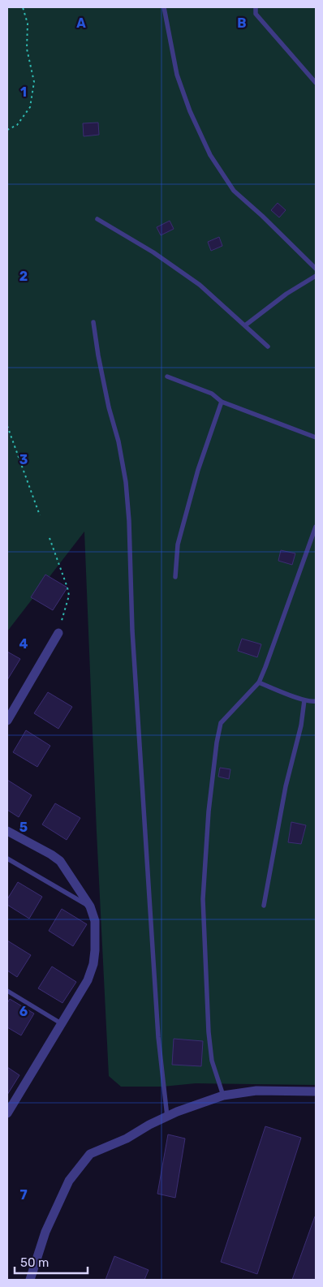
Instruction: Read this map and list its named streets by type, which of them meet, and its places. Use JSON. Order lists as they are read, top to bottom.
{
  "scale_bar": "50 m",
  "grid": {
    "columns": ["A", "B"],
    "rows": [
      "1",
      "2",
      "3",
      "4",
      "5",
      "6",
      "7"
    ]
  }
}
